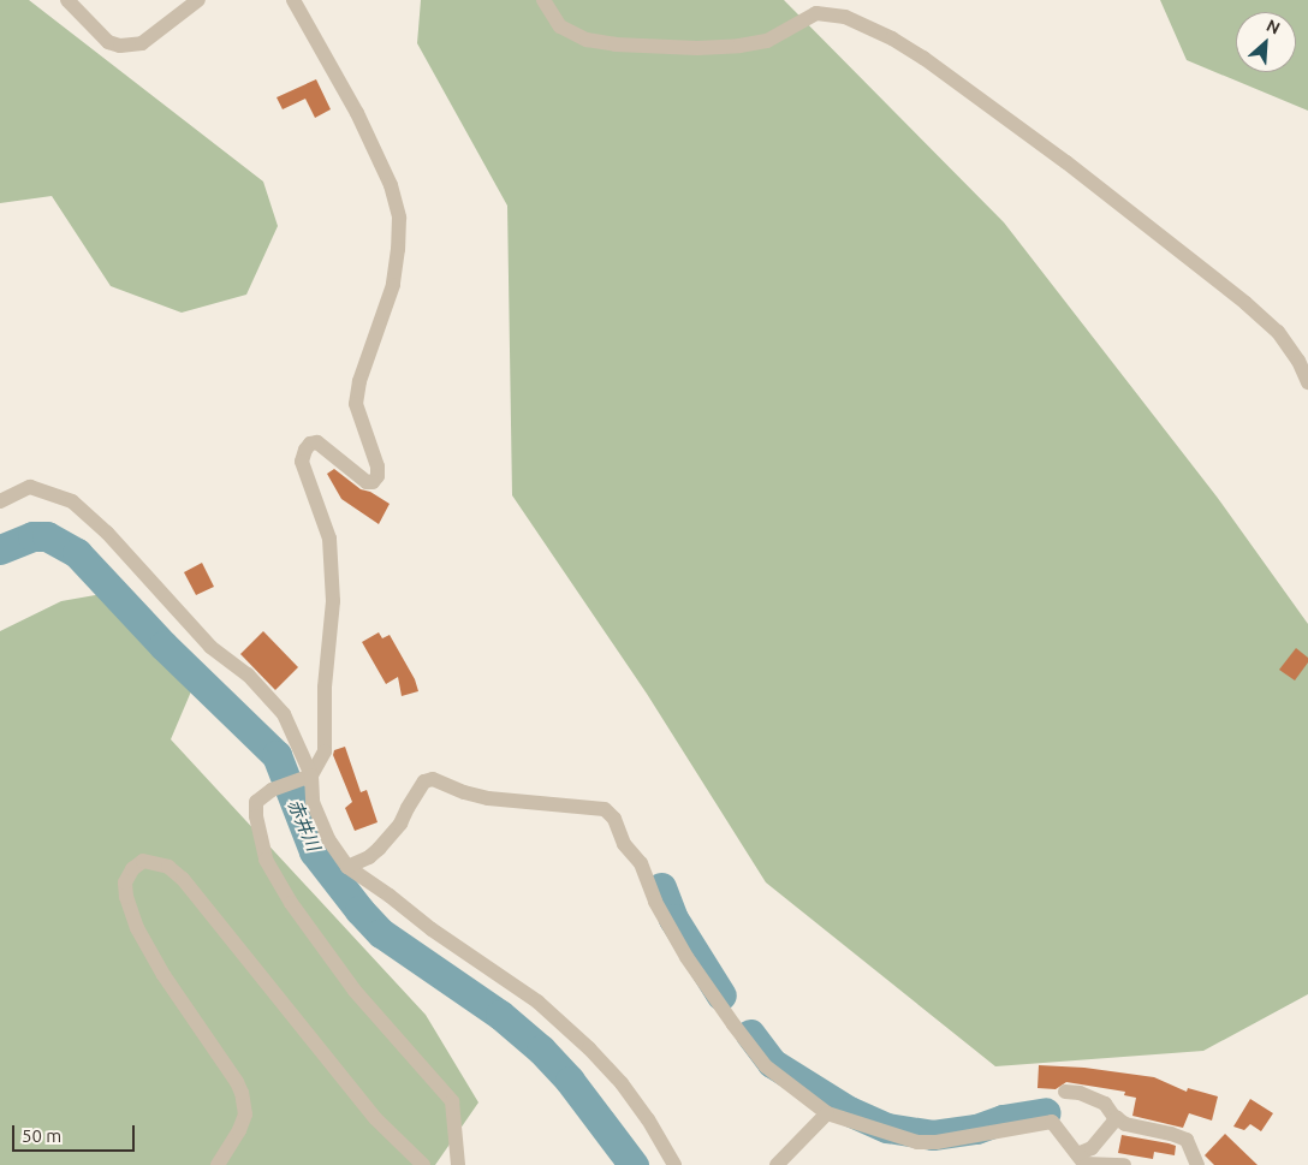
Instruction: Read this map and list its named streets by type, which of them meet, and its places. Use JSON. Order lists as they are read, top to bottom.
{
  "water": ["赤井川"],
  "scale_bar": "50 m",
  "north": "top right"
}
